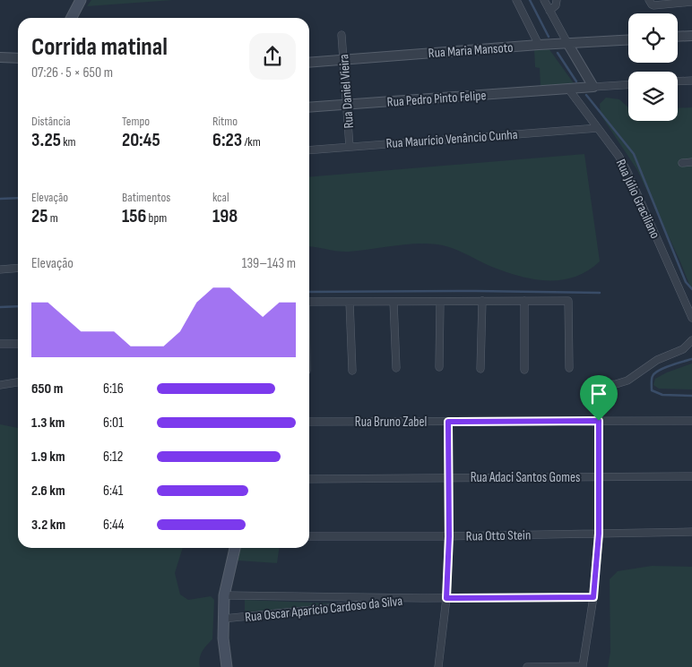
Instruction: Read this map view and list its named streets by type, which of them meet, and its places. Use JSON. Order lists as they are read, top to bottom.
{
  "streets": {
    "street": [
      "Rua Maria Mansoto",
      "Rua Daniel Vieira",
      "Rua Pedro Pinto Felipe",
      "Rua Maurício Venâncio Cunha",
      "Rua Júlio Graciliano",
      "Rua Bruno Zabel",
      "Rua Adaci Santos Gomes",
      "Rua Otto Stein",
      "Rua Oscar Aparício Cardoso da Silva"
    ]
  },
  "crossings": [
    ["Rua Maria Mansoto", "Rua Daniel Vieira"],
    ["Rua Daniel Vieira", "Rua Pedro Pinto Felipe"],
    ["Rua Daniel Vieira", "Rua Maurício Venâncio Cunha"],
    ["Rua Pedro Pinto Felipe", "Rua Júlio Graciliano"],
    ["Rua Maurício Venâncio Cunha", "Rua Júlio Graciliano"]
  ],
  "page": {
    "heading": ["Corrida matinal", "07:26 · 5 × 650 m"],
    "stats": [
      ["Distância", "3.25 km"],
      ["Tempo", "20:45"],
      ["Ritmo", "6:23 /km"],
      ["Elevação", "25 m"],
      ["Batimentos", "156 bpm"],
      ["kcal", "198"]
    ],
    "chart": ["Elevação", "139–143 m"],
    "list": [
      {
        "name": "650 m",
        "note": "6:16"
      },
      {
        "name": "1.3 km",
        "note": "6:01"
      },
      {
        "name": "1.9 km",
        "note": "6:12"
      },
      {
        "name": "2.6 km",
        "note": "6:41"
      },
      {
        "name": "3.2 km",
        "note": "6:44"
      }
    ]
  }
}
